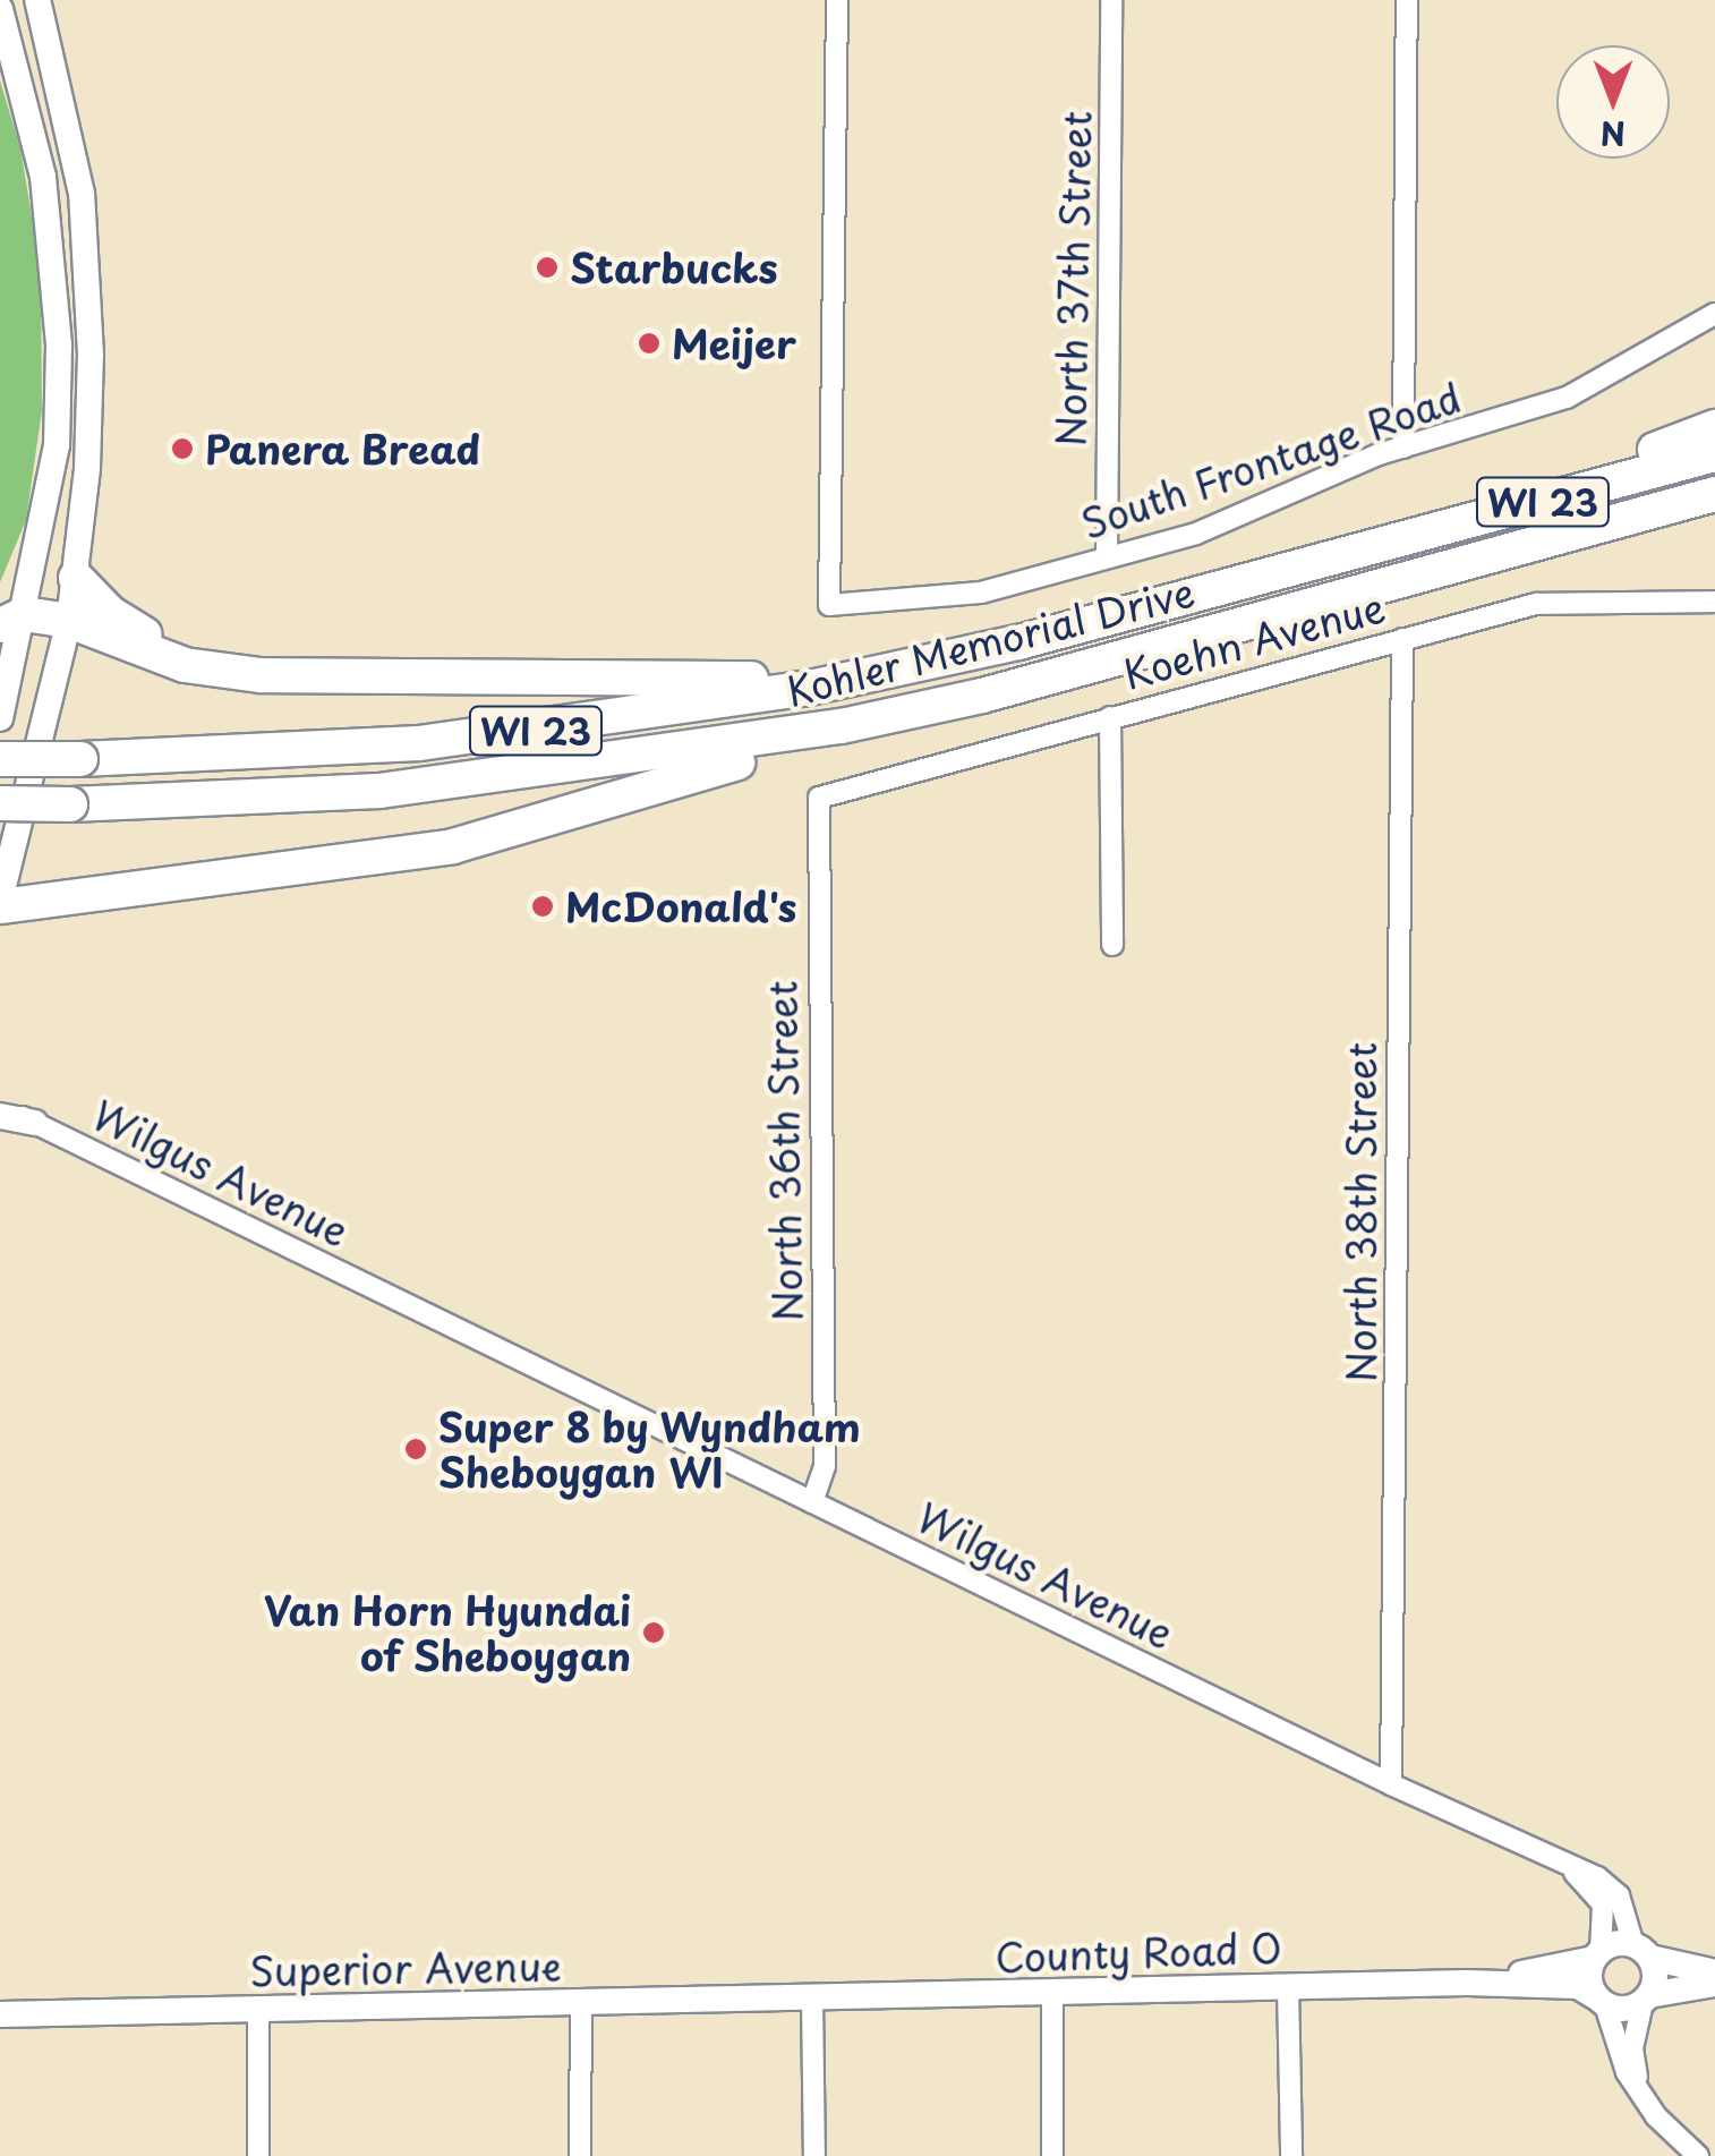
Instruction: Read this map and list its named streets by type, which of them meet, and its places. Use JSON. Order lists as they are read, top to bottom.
{
  "streets": {
    "highway": ["WI 23", "Kohler Memorial Drive"],
    "street": [
      "North 37th Street",
      "South Frontage Road",
      "Koehn Avenue",
      "North 36th Street",
      "Wilgus Avenue",
      "North 38th Street",
      "County Road O",
      "Superior Avenue"
    ]
  },
  "crossings": [
    ["North 37th Street", "South Frontage Road"],
    ["Koehn Avenue", "North 36th Street"],
    ["Koehn Avenue", "North 38th Street"],
    ["North 36th Street", "Wilgus Avenue"],
    ["Wilgus Avenue", "North 38th Street"],
    ["Wilgus Avenue", "County Road O"],
    ["County Road O", "Superior Avenue"]
  ],
  "places": [
    "Starbucks",
    "Meijer",
    "Panera Bread",
    "McDonald's",
    "Super 8 by Wyndham Sheboygan WI",
    "Van Horn Hyundai of Sheboygan"
  ],
  "north": "bottom"
}
